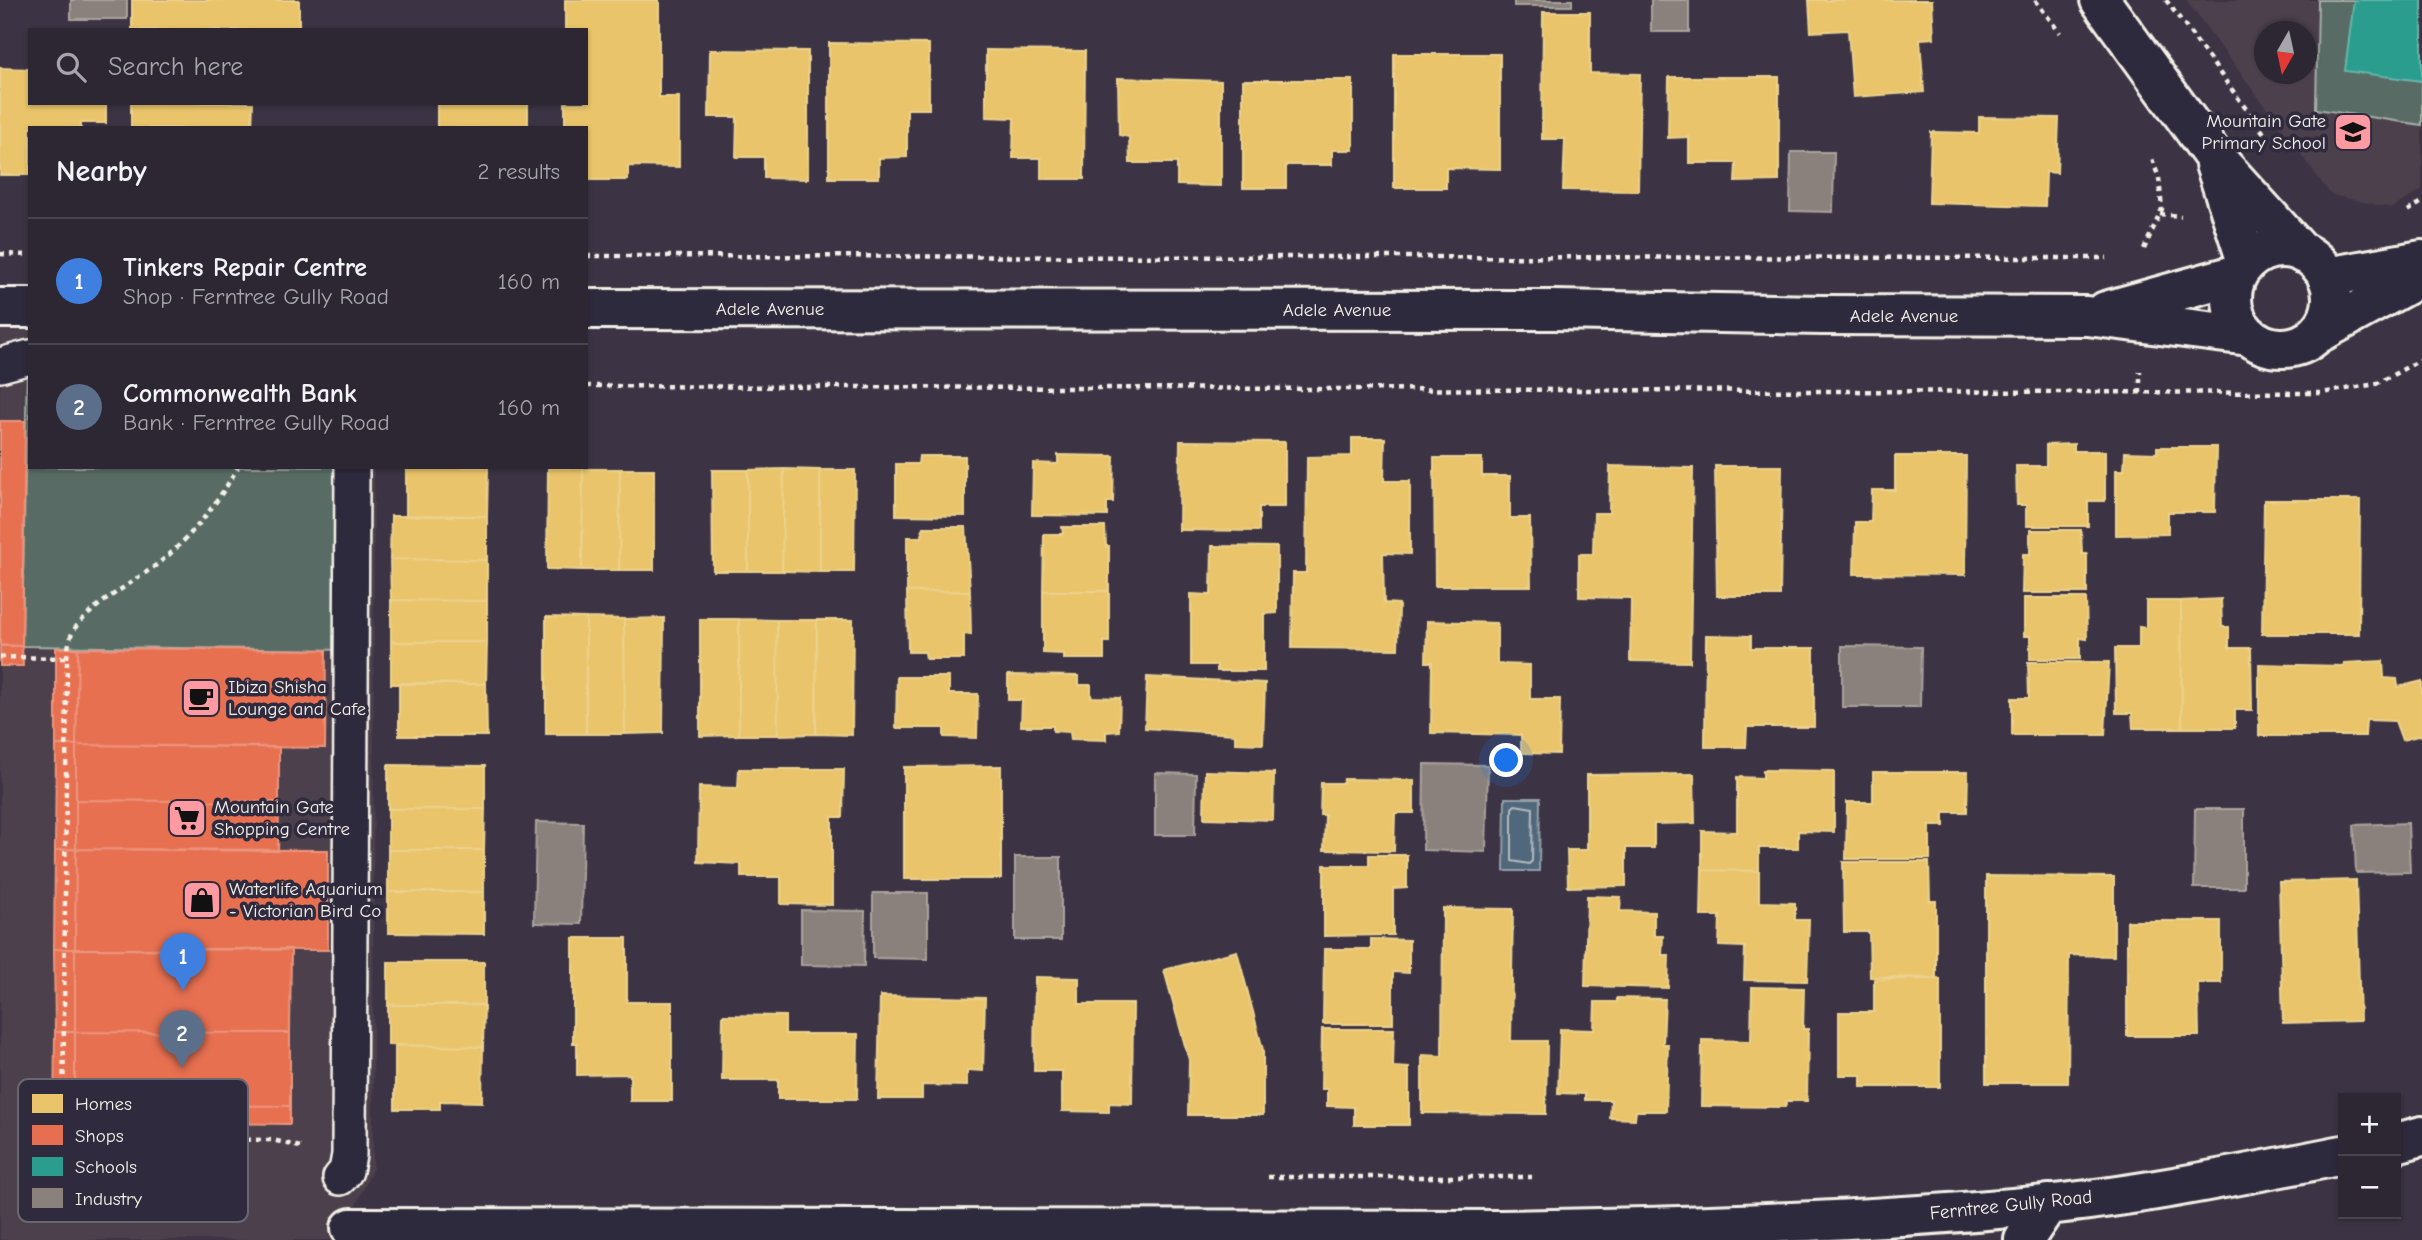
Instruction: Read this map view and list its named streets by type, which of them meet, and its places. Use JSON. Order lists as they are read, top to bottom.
{
  "streets": {
    "street": ["Adele Avenue", "Ferntree Gully Road"]
  },
  "places": {
    "school or university": ["Mountain Gate Primary School"],
    "cafe": ["Ibiza Shisha Lounge and Cafe"],
    "supermarket": ["Mountain Gate Shopping Centre"],
    "shop": ["Waterlife Aquarium - Victorian Bird Co"]
  },
  "legend": [
    "Homes",
    "Shops",
    "Schools",
    "Industry"
  ],
  "north": "bottom",
  "page": {
    "search": "Search here",
    "heading": ["Nearby", "2 results"],
    "list": [
      {
        "mark": "1",
        "name": "Tinkers Repair Centre",
        "note": "Shop · Ferntree Gully Road",
        "value": "160 m"
      },
      {
        "mark": "2",
        "name": "Commonwealth Bank",
        "note": "Bank · Ferntree Gully Road",
        "value": "160 m"
      }
    ],
    "pins": ["1", "2"],
    "map_buttons": ["+", "−"]
  }
}
